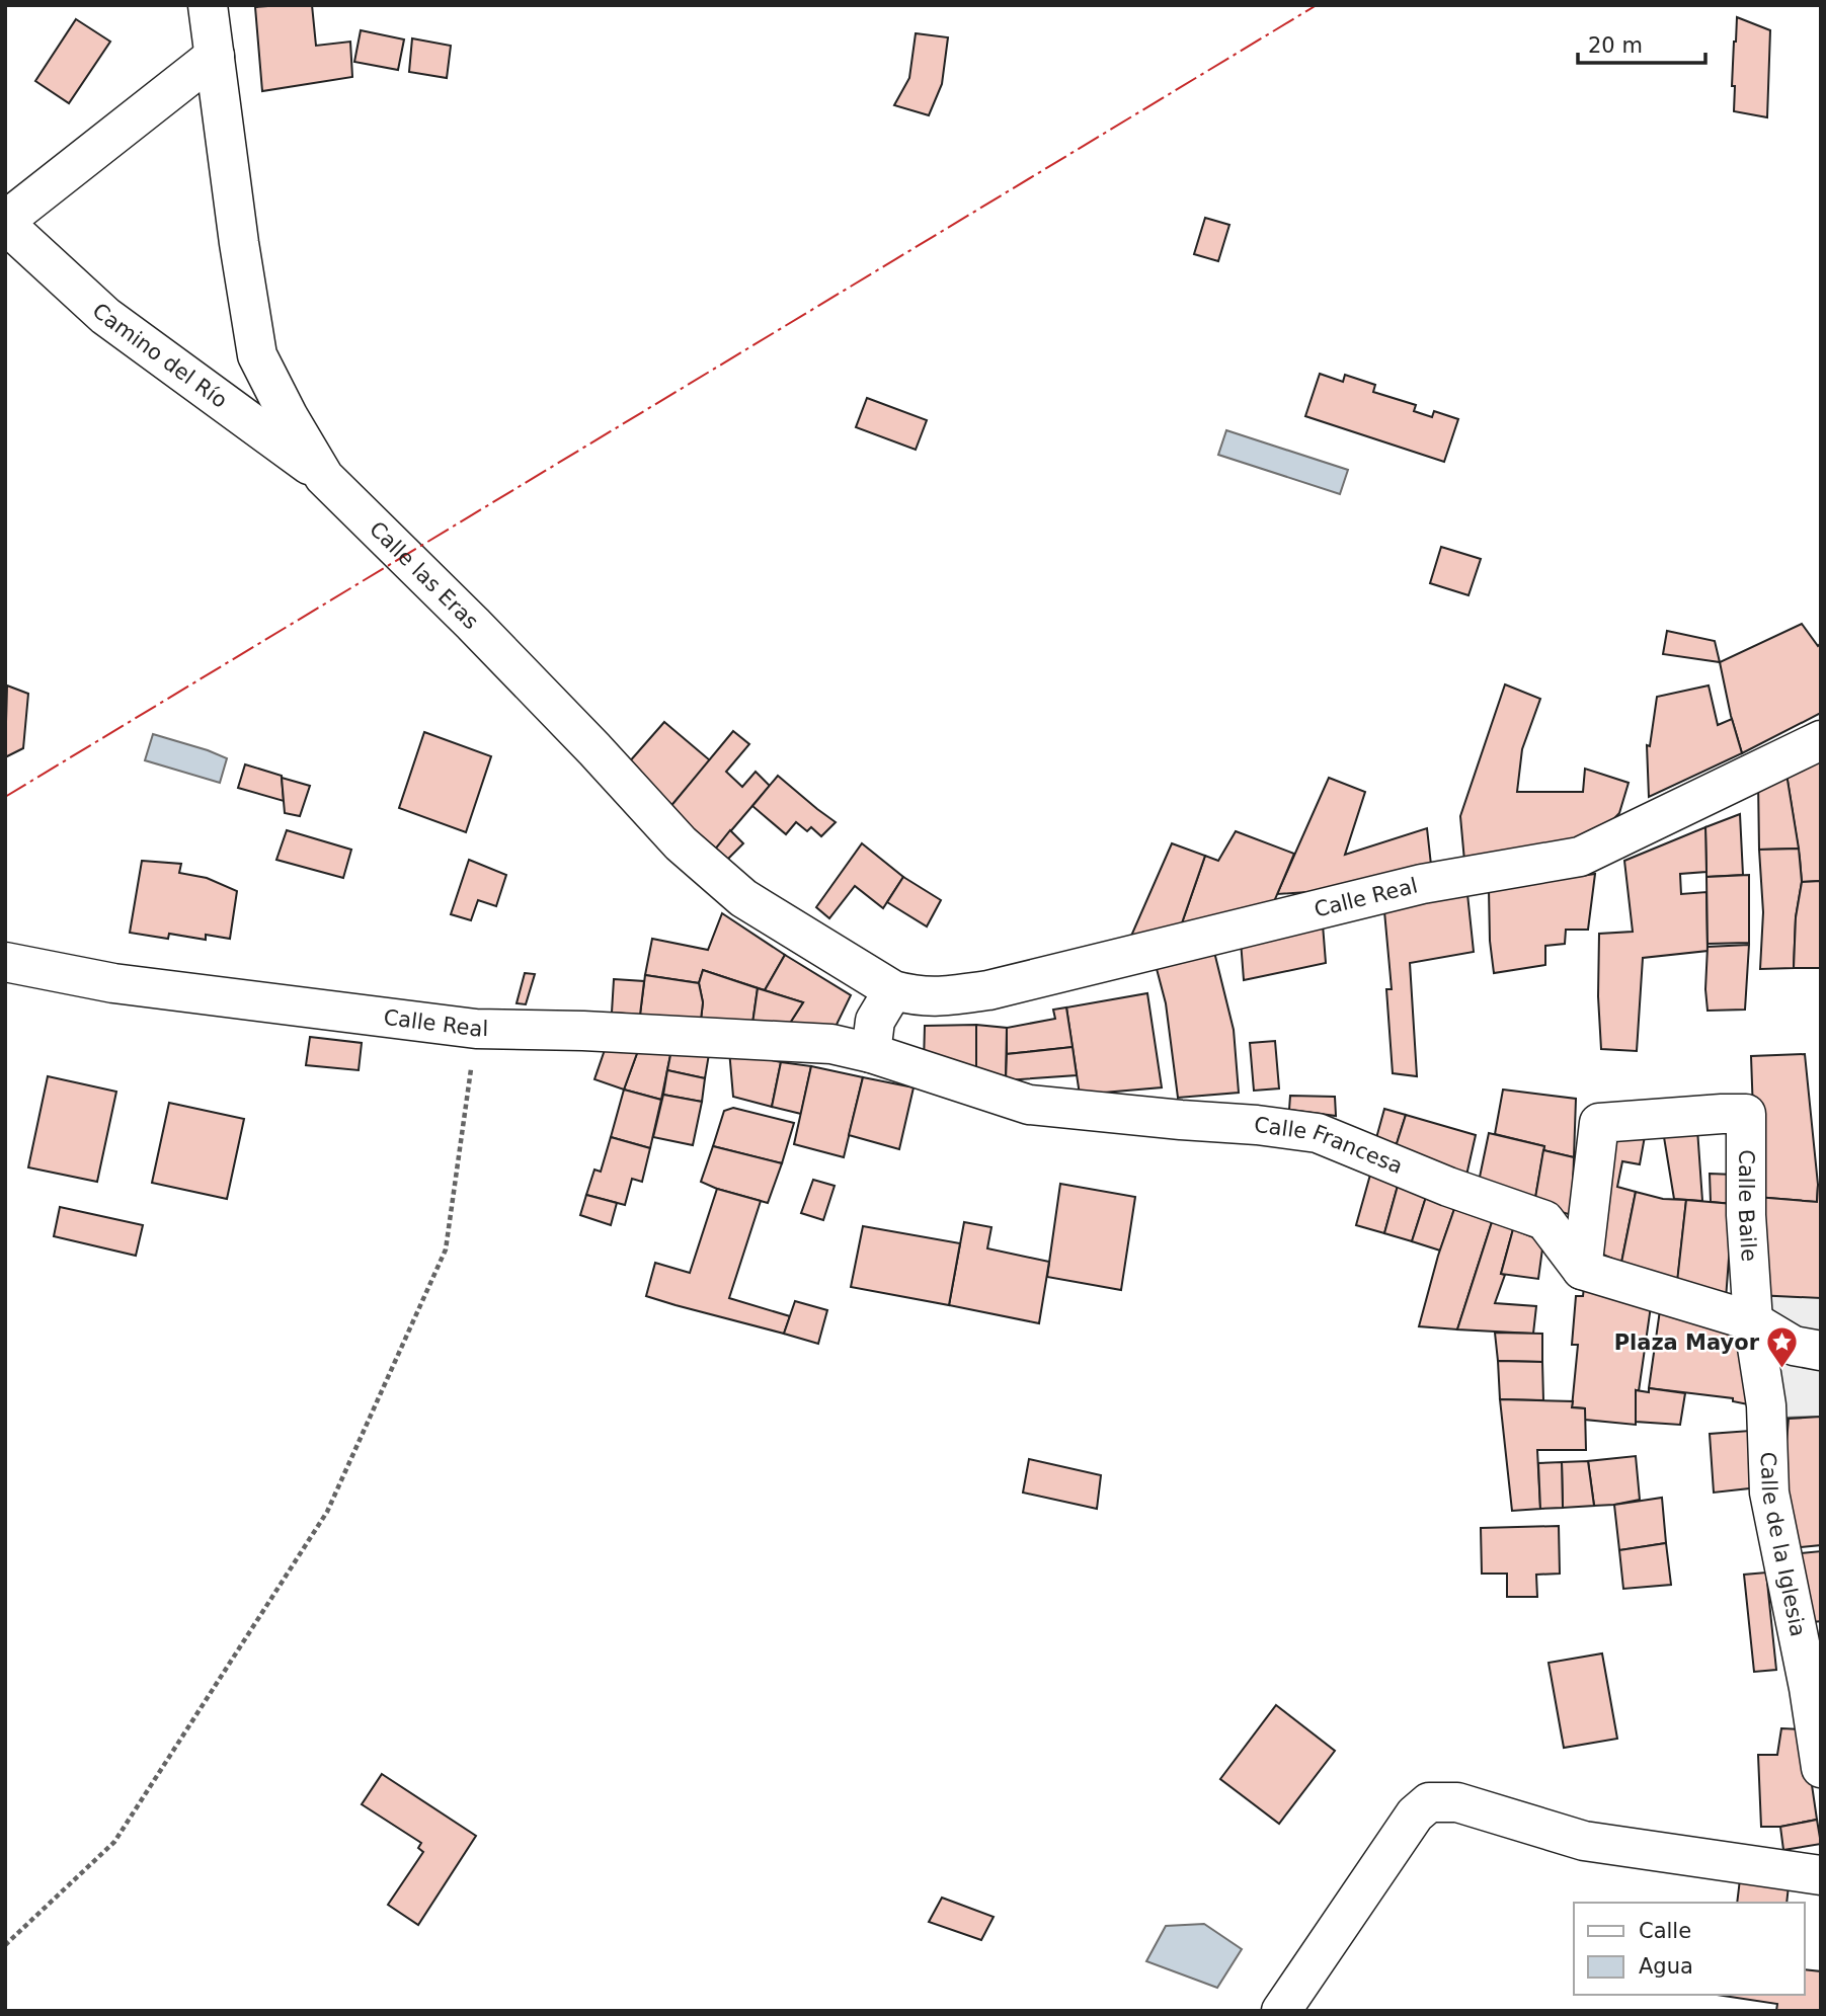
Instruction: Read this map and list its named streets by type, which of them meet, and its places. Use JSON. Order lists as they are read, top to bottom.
{
  "streets": {
    "street": [
      "Camino del Río",
      "Calle las Eras",
      "Calle Real",
      "Calle Francesa",
      "Calle Baile",
      "Calle de la Iglesia"
    ]
  },
  "crossings": [
    ["Camino del Río", "Calle las Eras"],
    ["Calle las Eras", "Calle Real"],
    ["Calle Real", "Calle Francesa"],
    ["Calle Francesa", "Calle Baile"],
    ["Calle Baile", "Calle de la Iglesia"]
  ],
  "places": {
    "place": ["Plaza Mayor"]
  },
  "legend": ["Calle", "Agua"],
  "scale_bar": "20 m"
}
